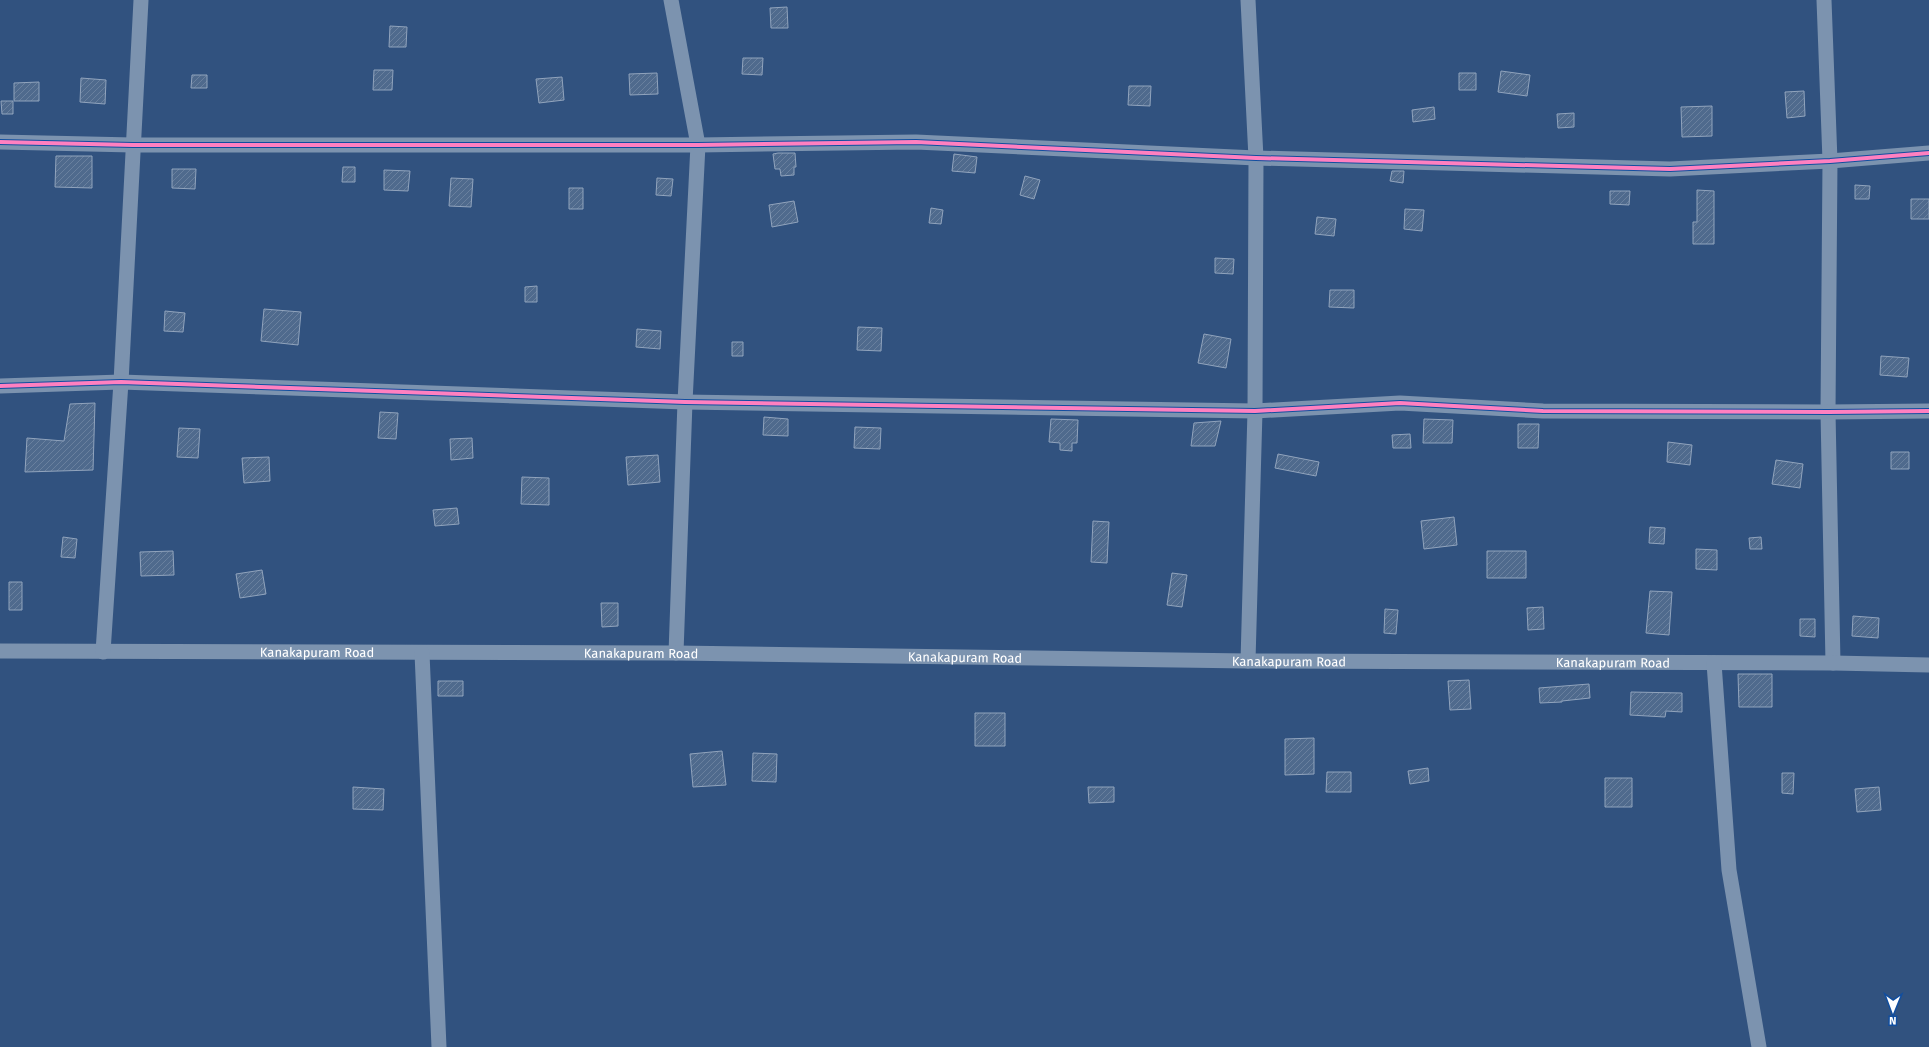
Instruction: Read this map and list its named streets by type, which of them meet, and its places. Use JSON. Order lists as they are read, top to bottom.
{
  "streets": {
    "street": ["Kanakapuram Road"]
  },
  "north": "bottom"
}
